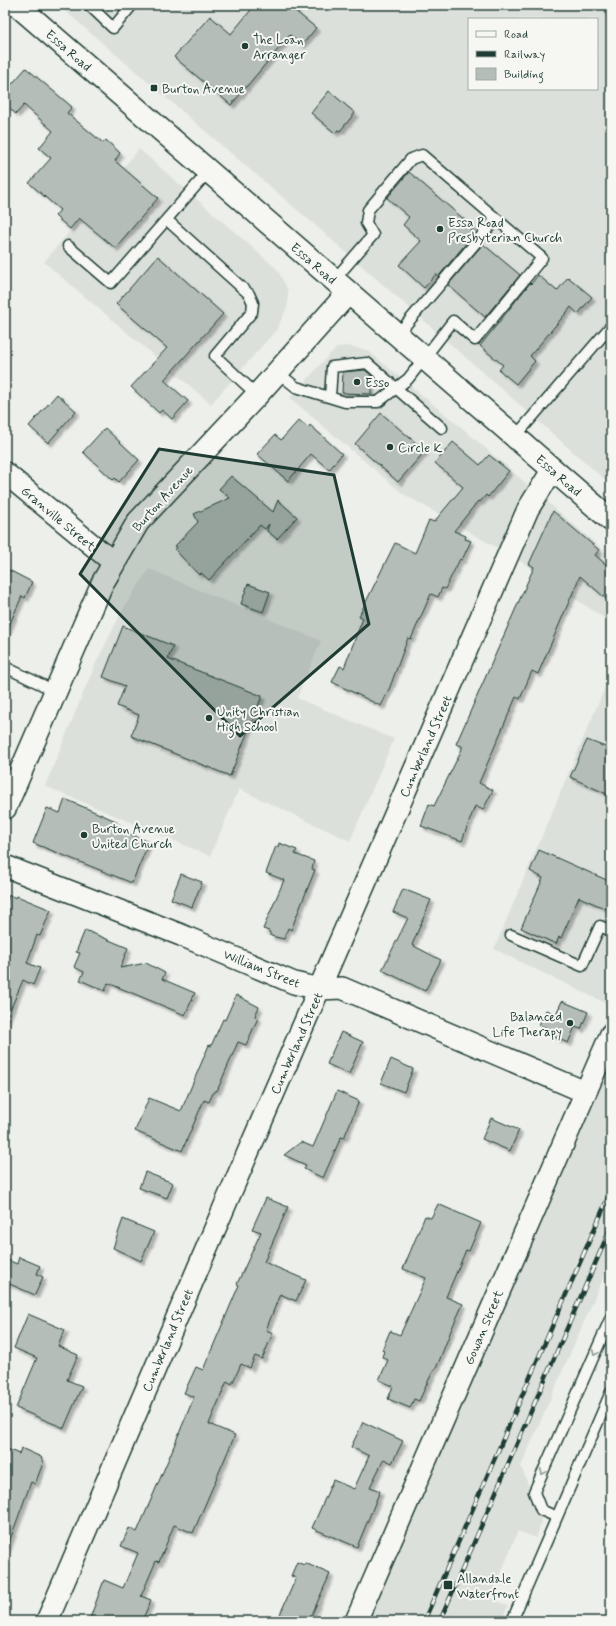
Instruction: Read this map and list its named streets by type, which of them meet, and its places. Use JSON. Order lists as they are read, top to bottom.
{
  "streets": {
    "main road": ["Essa Road", "Burton Avenue"],
    "street": [
      "Granville Street",
      "Cumberland Street",
      "William Street",
      "Gowan Street"
    ]
  },
  "crossings": [
    ["Essa Road", "Burton Avenue"],
    ["Essa Road", "Cumberland Street"],
    ["Burton Avenue", "Granville Street"],
    ["Cumberland Street", "William Street"],
    ["William Street", "Gowan Street"]
  ],
  "places": {
    "other": [
      "The Loan Arranger",
      "Essa Road Presbyterian Church",
      "Esso",
      "Circle K",
      "Unity Christian High School",
      "Burton Avenue United Church",
      "Balanced Life Therapy"
    ],
    "transit": ["Burton Avenue", "Allandale Waterfront"]
  },
  "legend": ["Road", "Railway", "Building"]
}
